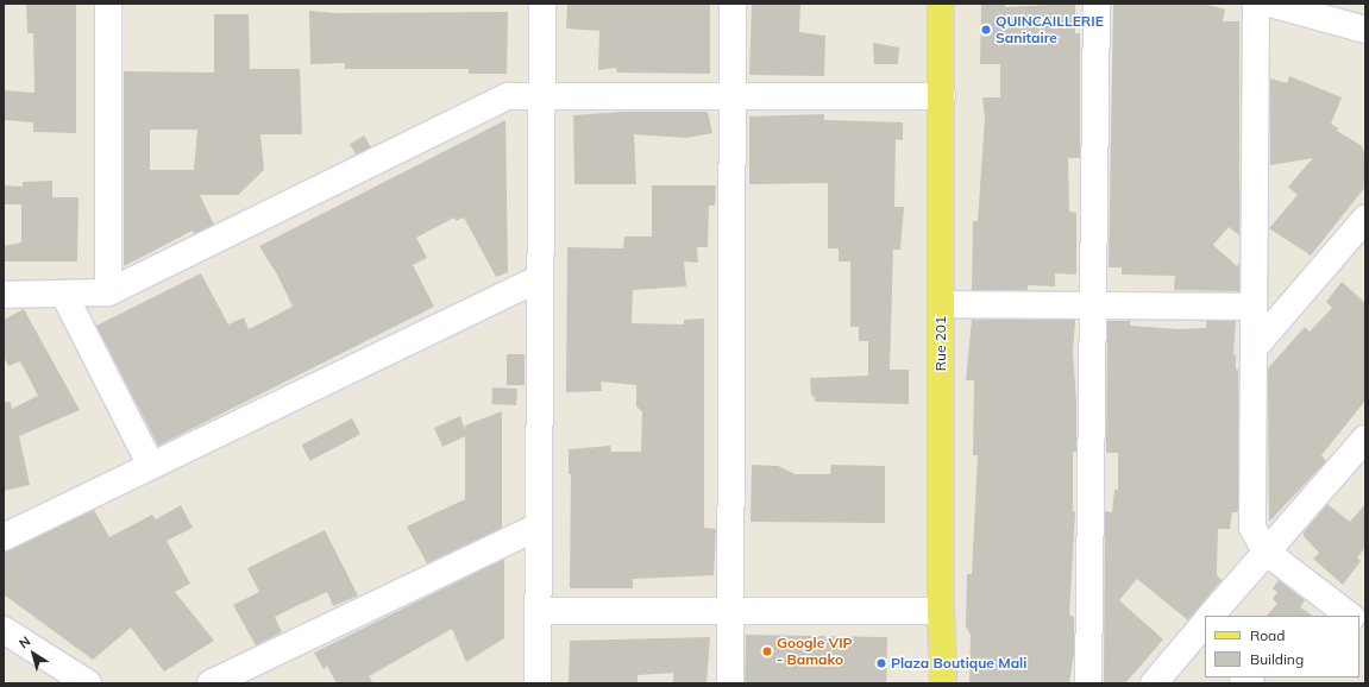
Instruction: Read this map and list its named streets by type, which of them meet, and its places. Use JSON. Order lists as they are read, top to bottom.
{
  "streets": {
    "main road": ["Rue 201"]
  },
  "places": ["QUINCAILLERIE Sanitaire", "Google VIP - Bamako", "Plaza Boutique Mali"],
  "legend": ["Road", "Building"],
  "north": "top left"
}
